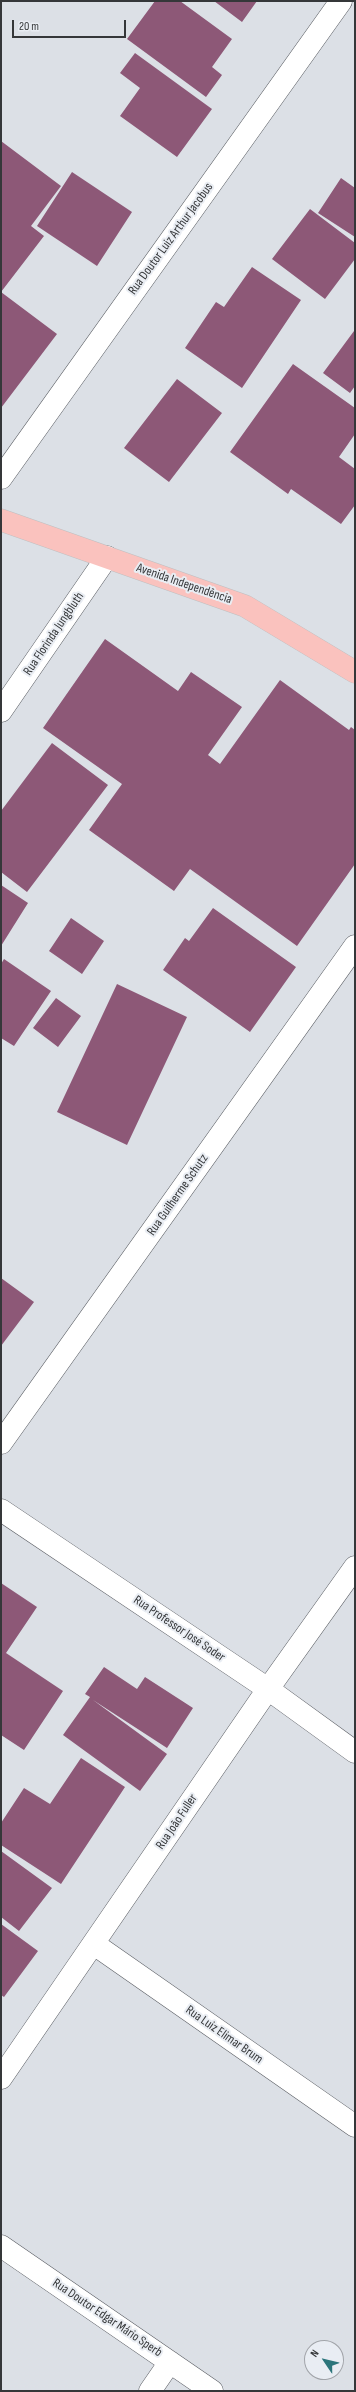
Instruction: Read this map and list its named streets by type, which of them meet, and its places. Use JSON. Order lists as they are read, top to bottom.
{
  "streets": {
    "main road": ["Avenida Independência"],
    "street": [
      "Rua Doutor Luiz Arthur Jacobus",
      "Rua Florinda Jungbluth",
      "Rua Guilherme Schutz",
      "Rua Professor José Soder",
      "Rua João Fuller",
      "Rua Luiz Elimar Brum",
      "Rua Doutor Edgar Mário Sperb"
    ]
  },
  "crossings": [
    ["Avenida Independência", "Rua Florinda Jungbluth"],
    ["Rua Professor José Soder", "Rua João Fuller"],
    ["Rua João Fuller", "Rua Luiz Elimar Brum"]
  ],
  "scale_bar": "20 m",
  "north": "top left"
}
